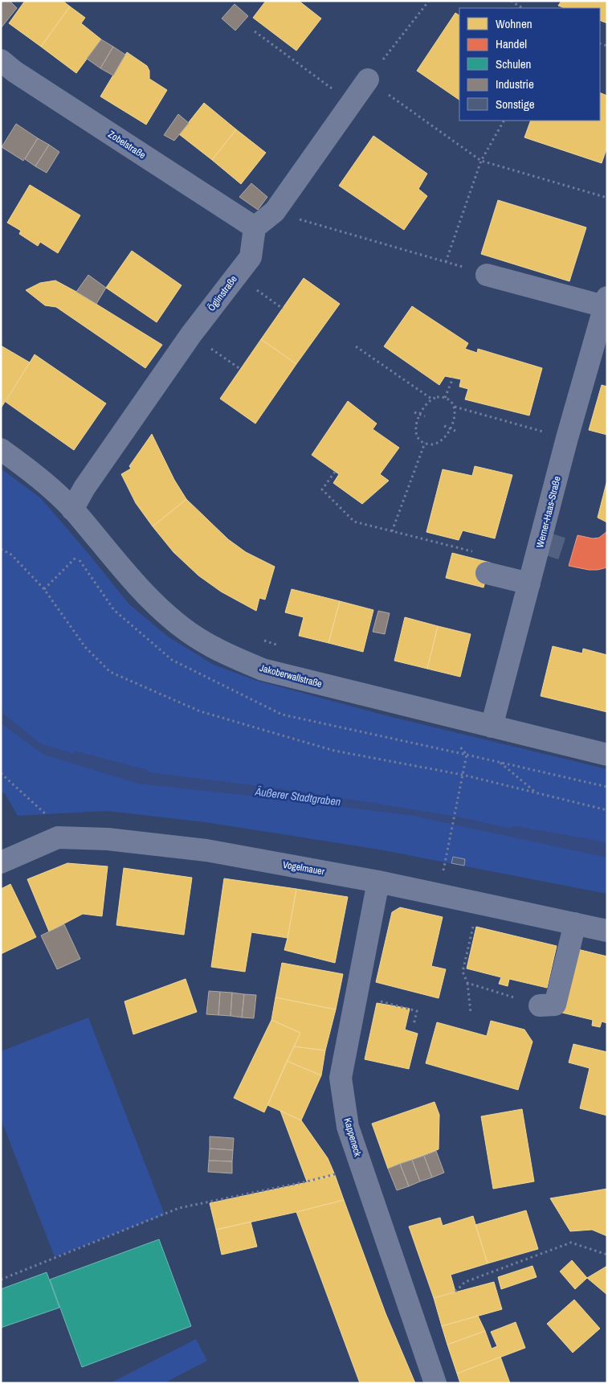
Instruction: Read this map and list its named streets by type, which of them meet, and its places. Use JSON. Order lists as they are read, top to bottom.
{
  "streets": {
    "street": [
      "Zobelstraße",
      "Öglinstraße",
      "Werner-Haas-Straße",
      "Jakoberwallstraße",
      "Vogelmauer",
      "Kappeneck"
    ]
  },
  "crossings": [
    ["Zobelstraße", "Öglinstraße"],
    ["Öglinstraße", "Jakoberwallstraße"],
    ["Werner-Haas-Straße", "Jakoberwallstraße"],
    ["Vogelmauer", "Kappeneck"]
  ],
  "water": ["Äußerer Stadtgraben"],
  "legend": [
    "Wohnen",
    "Handel",
    "Schulen",
    "Industrie",
    "Sonstige"
  ]
}
